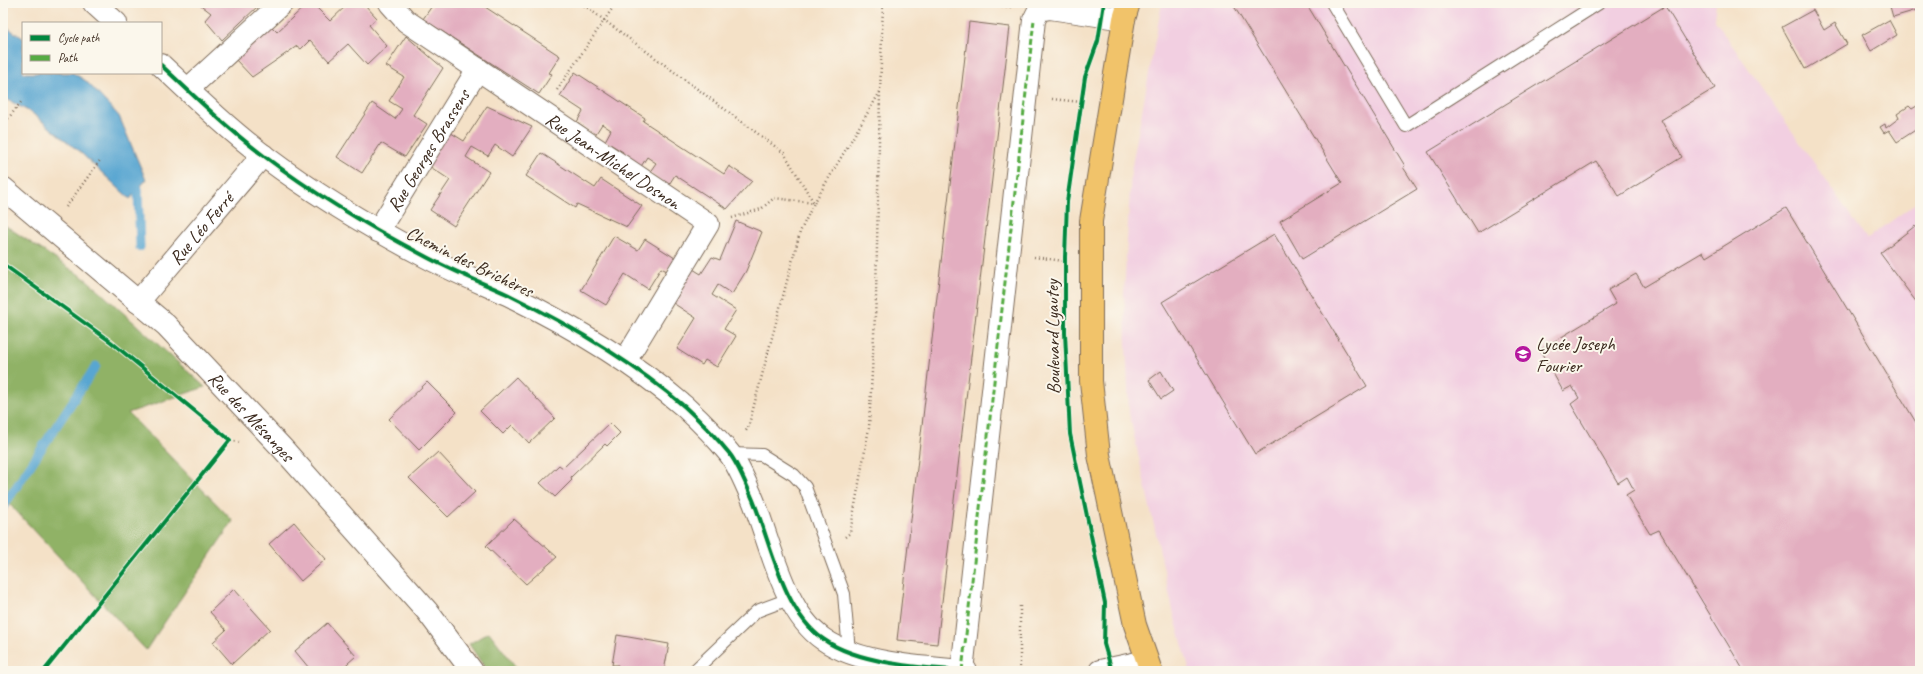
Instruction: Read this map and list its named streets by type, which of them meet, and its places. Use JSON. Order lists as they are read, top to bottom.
{
  "streets": {
    "main road": ["Boulevard Lyautey"],
    "street": [
      "Rue Georges Brassens",
      "Rue Jean-Michel Dosnon",
      "Rue Léo Ferré",
      "Chemin des Brichères",
      "Rue des Mésanges"
    ]
  },
  "crossings": [
    ["Rue Georges Brassens", "Rue Jean-Michel Dosnon"],
    ["Rue Georges Brassens", "Chemin des Brichères"],
    ["Rue Léo Ferré", "Chemin des Brichères"],
    ["Rue Léo Ferré", "Rue des Mésanges"]
  ],
  "places": {
    "school or university": ["Lycée Joseph Fourier"]
  },
  "legend": ["Cycle path", "Path"]
}
